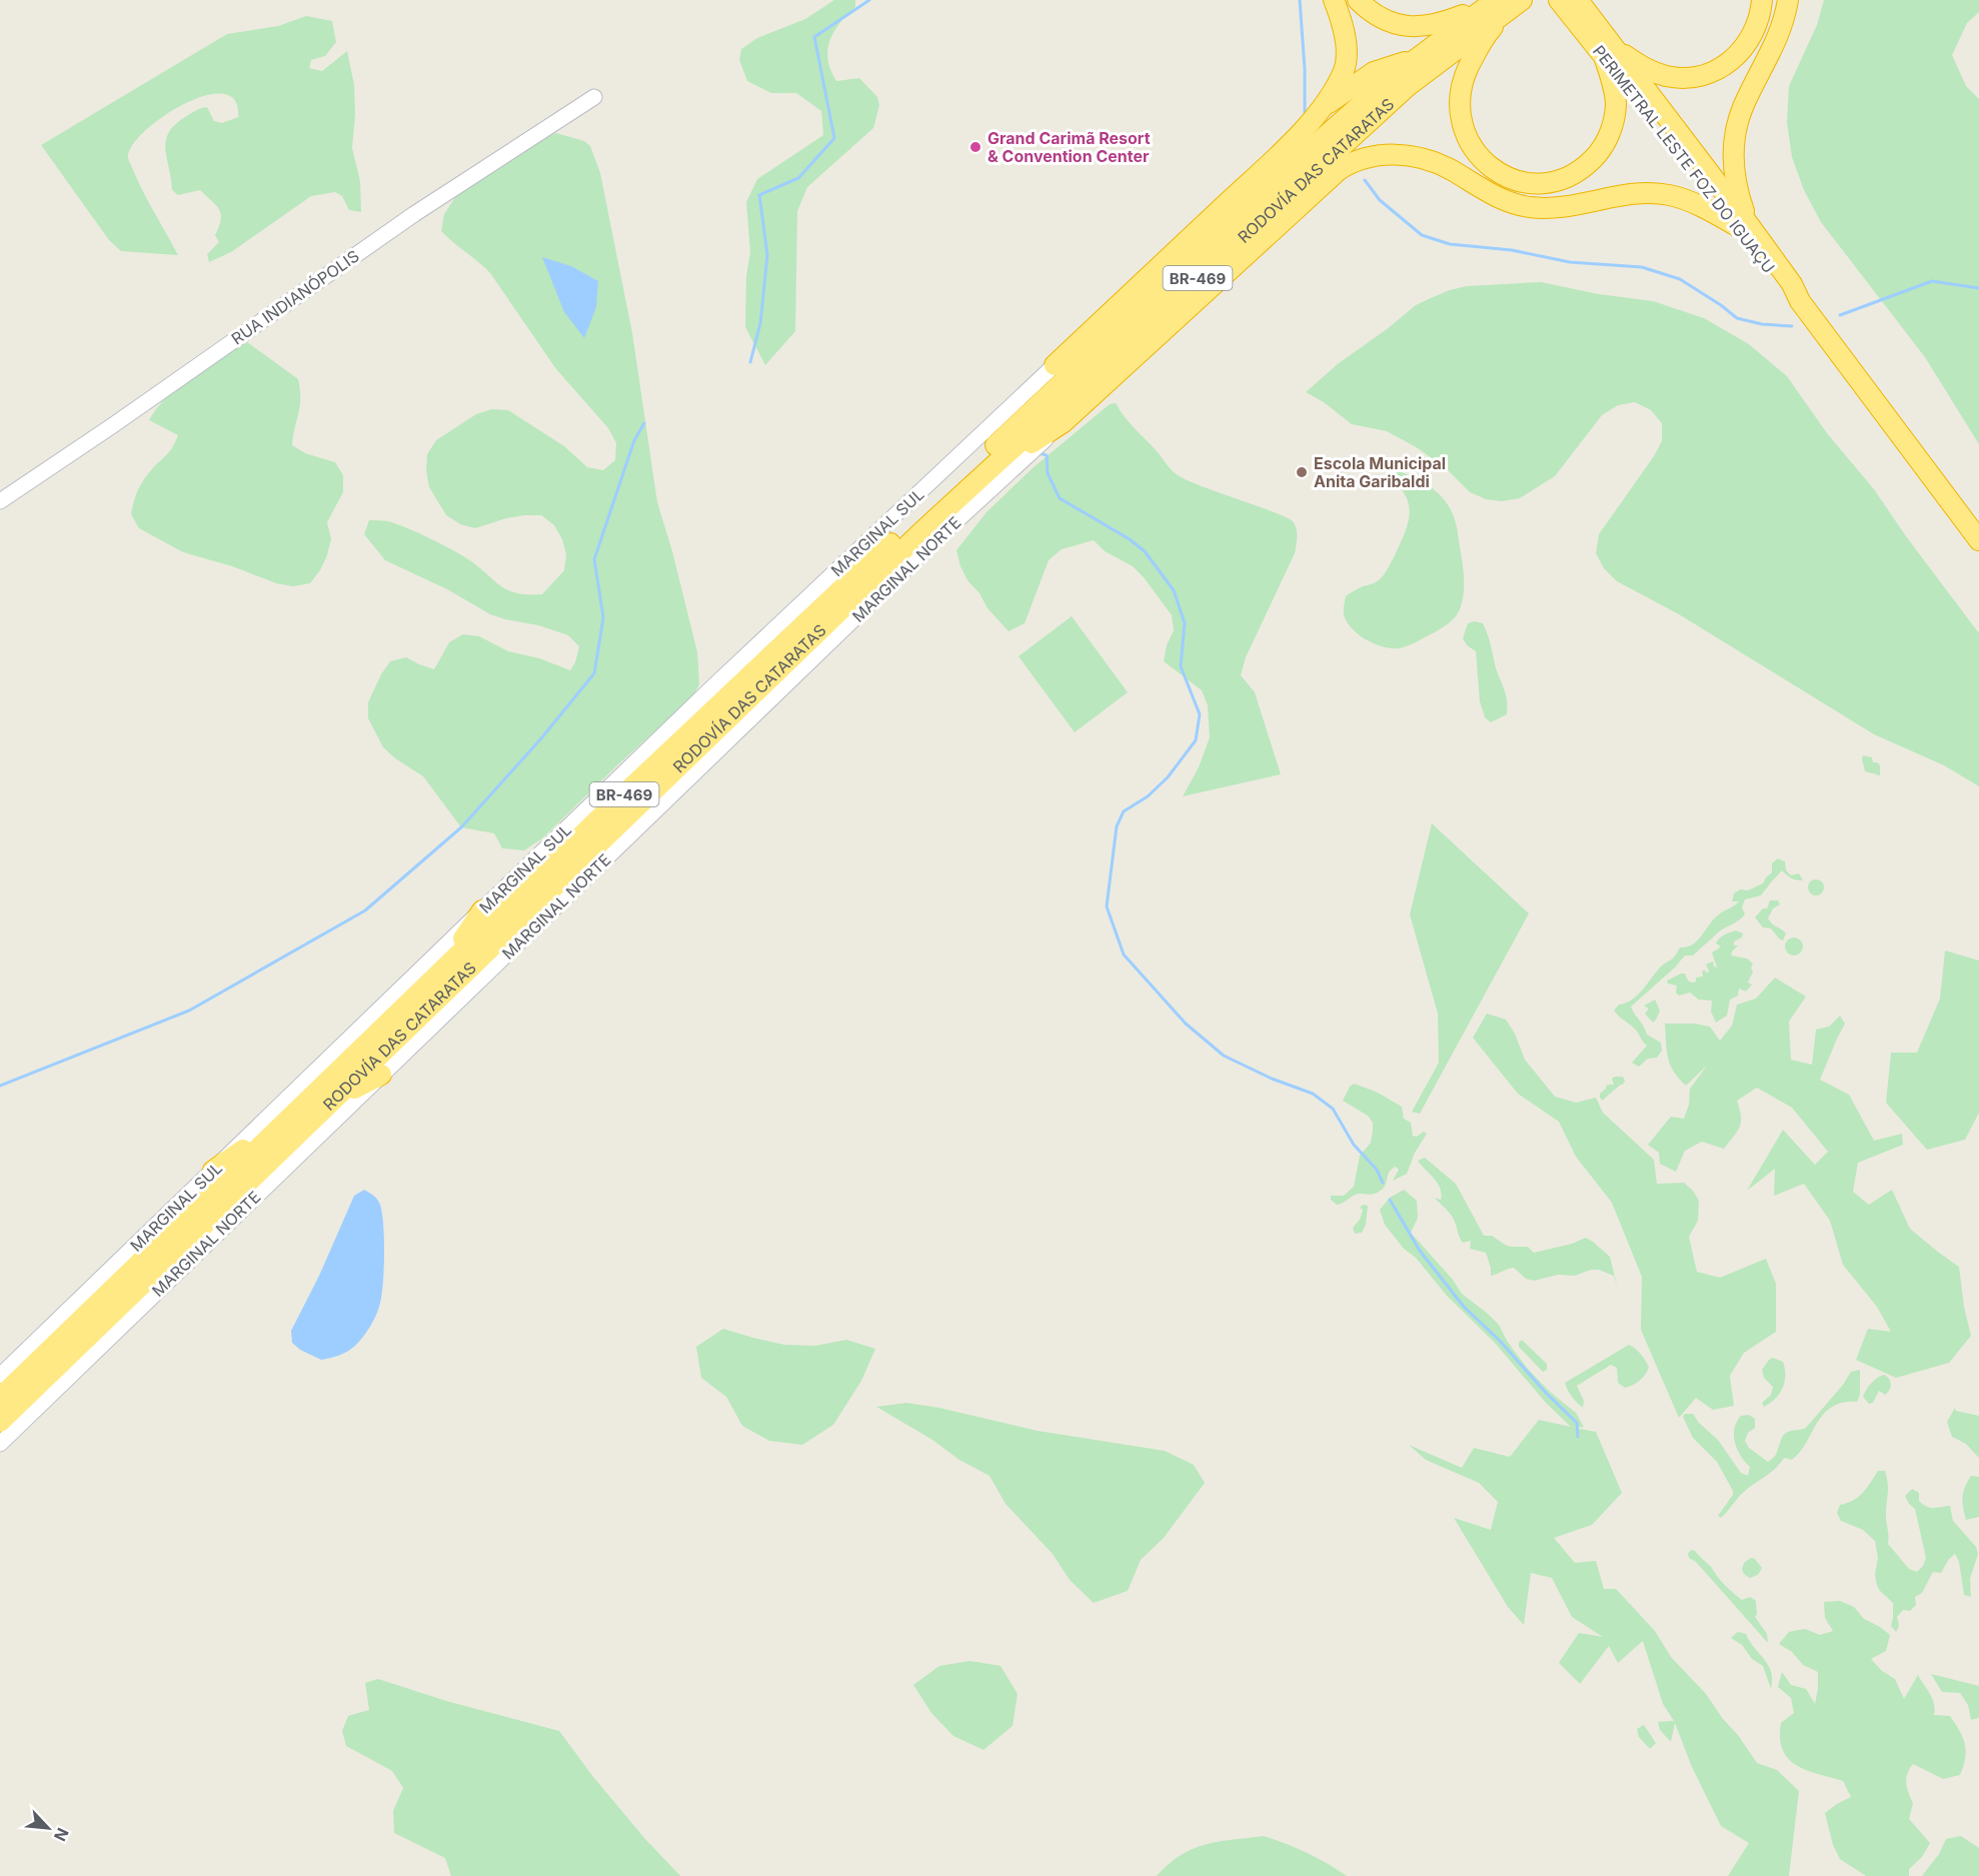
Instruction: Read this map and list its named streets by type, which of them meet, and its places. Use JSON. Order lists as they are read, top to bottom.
{
  "streets": {
    "highway": ["PERIMETRAL LESTE FOZ DO IGUAÇU", "RODOVÍA DAS CATARATAS", "BR-469"],
    "street": ["RUA INDIANÓPOLIS", "MARGINAL SUL", "MARGINAL NORTE"]
  },
  "places": ["Grand Carimã Resort & Convention Center", "Escola Municipal Anita Garibaldi"],
  "north": "bottom right"
}
